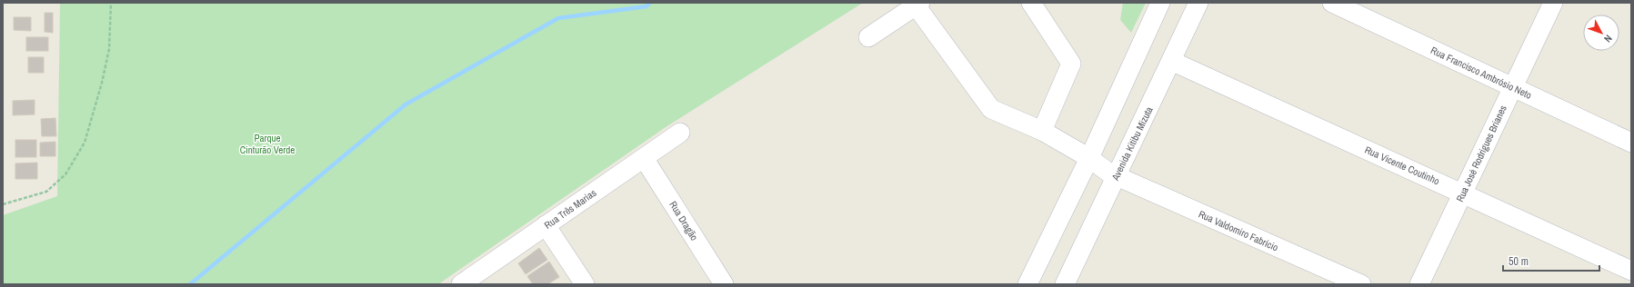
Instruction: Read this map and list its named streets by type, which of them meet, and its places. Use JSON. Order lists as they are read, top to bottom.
{
  "streets": {
    "street": [
      "Rua Francisco Ambrósio Neto",
      "Avenida Kitibu Mizuta",
      "Rua José Rodrigues Brianes",
      "Rua Vicente Coutinho",
      "Rua Três Marias",
      "Rua Dragão",
      "Rua Valdomiro Fabrício"
    ]
  },
  "crossings": [
    ["Rua Francisco Ambrósio Neto", "Rua José Rodrigues Brianes"],
    ["Avenida Kitibu Mizuta", "Rua Vicente Coutinho"],
    ["Avenida Kitibu Mizuta", "Rua Valdomiro Fabrício"],
    ["Rua José Rodrigues Brianes", "Rua Vicente Coutinho"],
    ["Rua Três Marias", "Rua Dragão"]
  ],
  "parks": ["Parque Cinturão Verde"],
  "scale_bar": "50 m",
  "north": "bottom right"
}
